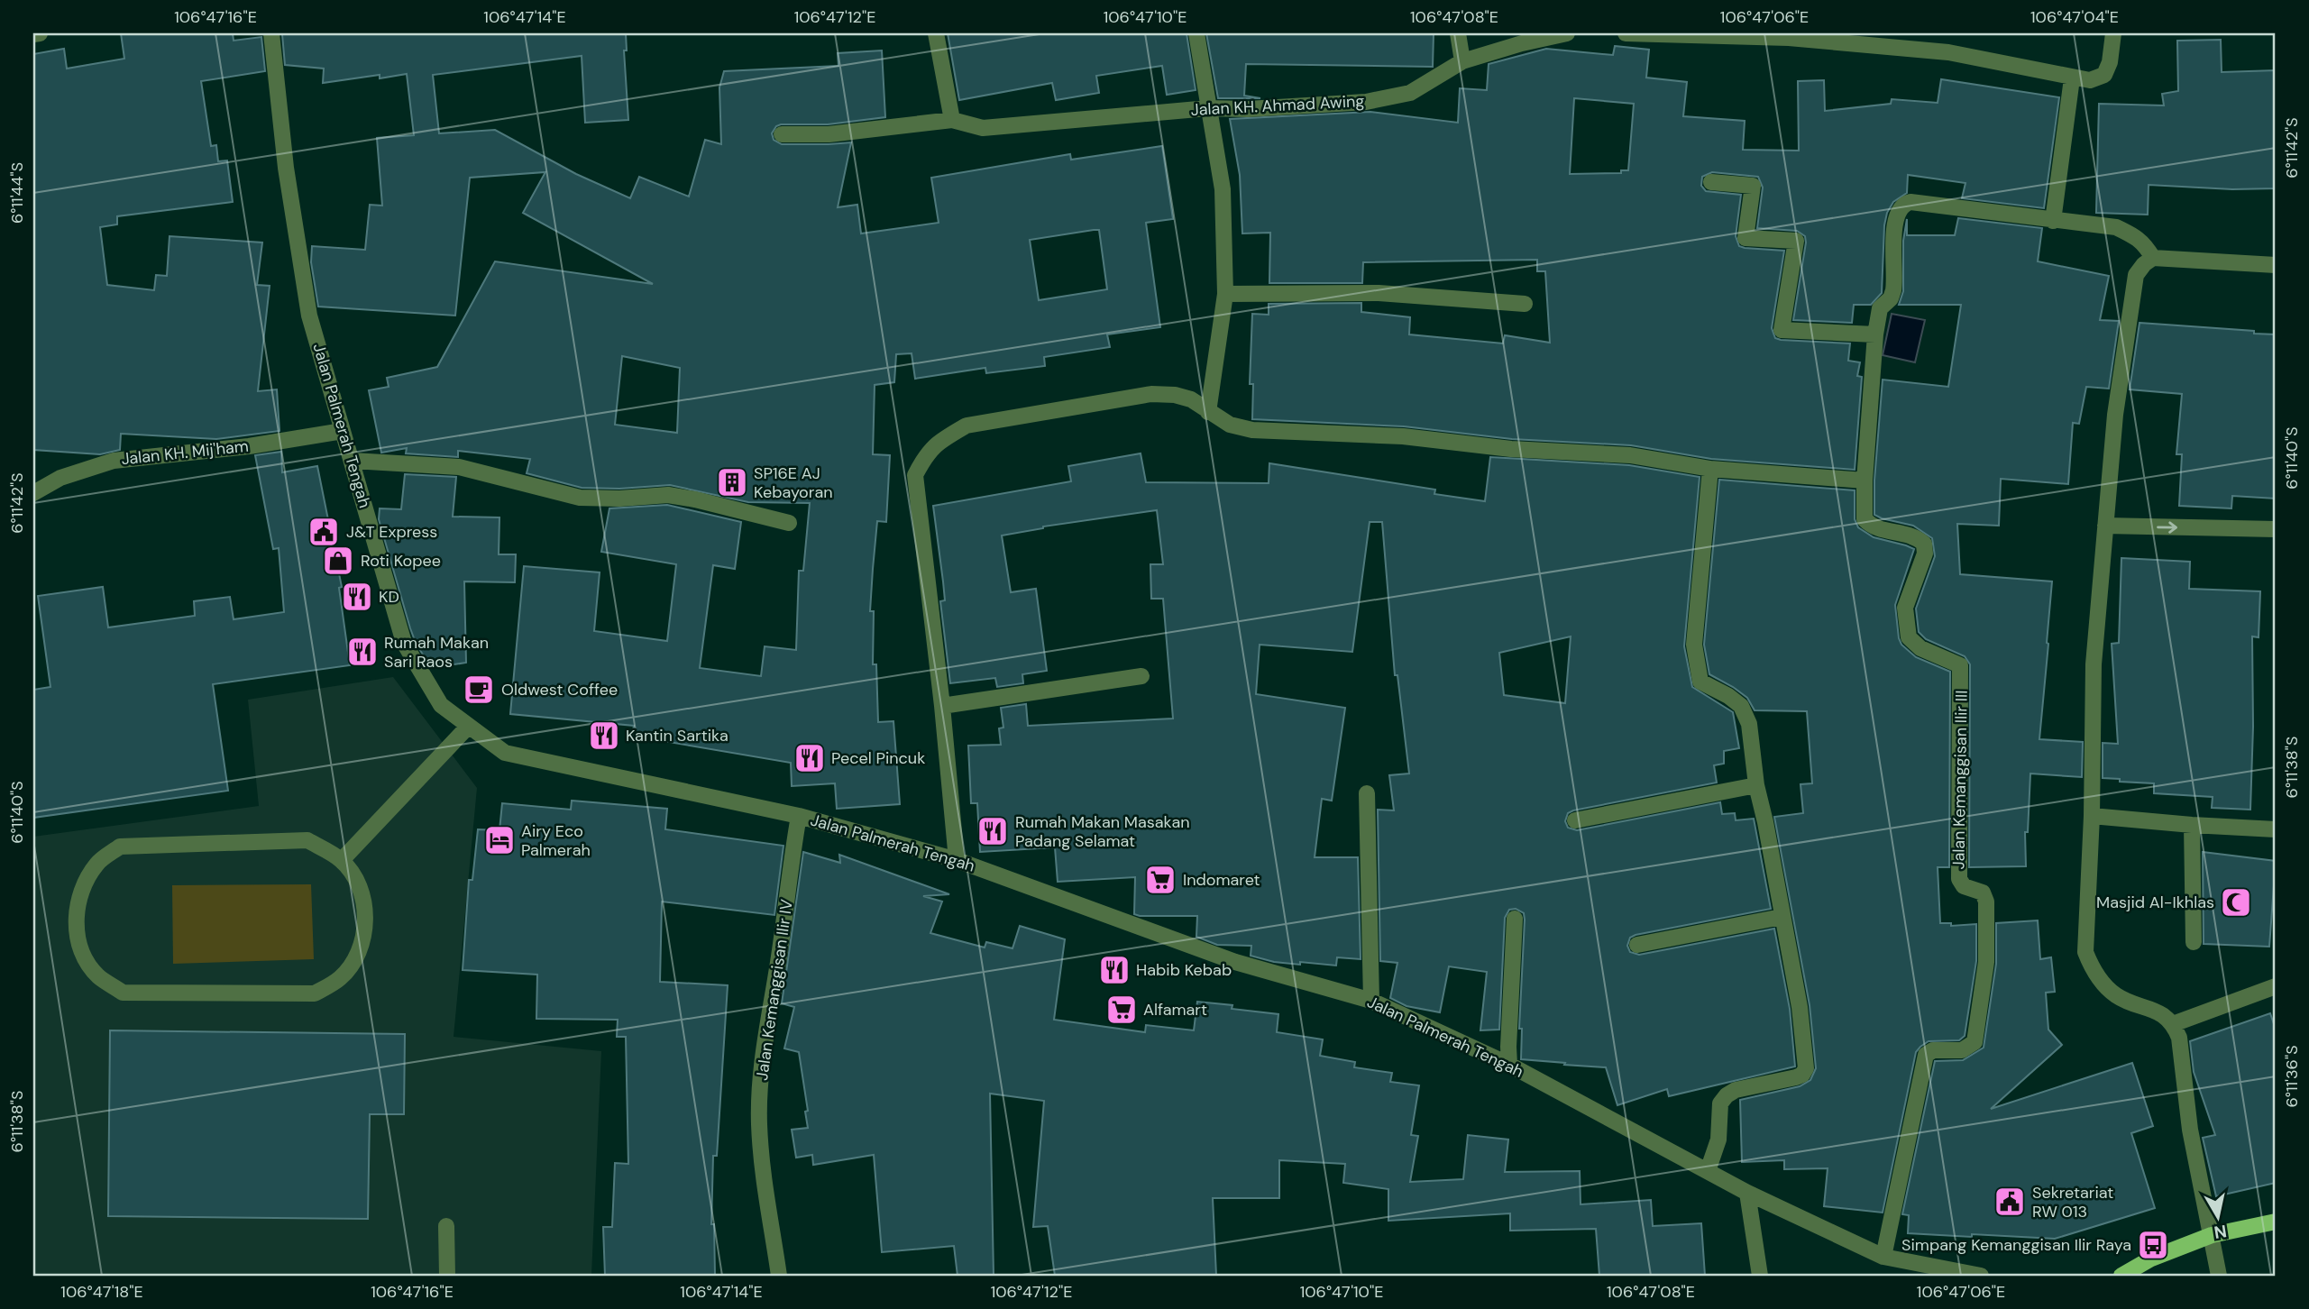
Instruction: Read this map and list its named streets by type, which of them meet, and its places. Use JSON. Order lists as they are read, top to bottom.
{
  "streets": {
    "street": [
      "Jalan KH. Ahmad Awing",
      "Jalan Palmerah Tengah",
      "Jalan KH. Mij'ham",
      "Jalan Kemanggisan Ilir III",
      "Jalan Kemanggisan Ilir IV"
    ]
  },
  "crossings": [
    ["Jalan Palmerah Tengah", "Jalan KH. Mij'ham"],
    ["Jalan Palmerah Tengah", "Jalan Kemanggisan Ilir III"],
    ["Jalan Palmerah Tengah", "Jalan Kemanggisan Ilir IV"]
  ],
  "places": {
    "building": ["SP16E AJ Kebayoran"],
    "public building": ["J&T Express", "Sekretariat RW 013"],
    "shop": ["Roti Kopee"],
    "restaurant": [
      "KD",
      "Rumah Makan Sari Raos",
      "Kantin Sartika",
      "Pecel Pincuk",
      "Rumah Makan Masakan Padang Selamat",
      "Habib Kebab"
    ],
    "cafe": ["Oldwest Coffee"],
    "hotel": ["Airy Eco Palmerah"],
    "supermarket": ["Indomaret", "Alfamart"],
    "mosque": ["Masjid Al-Ikhlas"],
    "bus stop": ["Simpang Kemanggisan Ilir Raya"]
  },
  "north": "bottom",
  "coordinates": [
    "106°47'16\"E",
    "106°47'14\"E",
    "106°47'12\"E",
    "106°47'10\"E",
    "106°47'08\"E",
    "106°47'06\"E",
    "106°47'04\"E",
    "6°11'42\"S",
    "6°11'44\"S",
    "6°11'40\"S",
    "6°11'38\"S",
    "6°11'36\"S",
    "106°47'18\"E"
  ]
}
